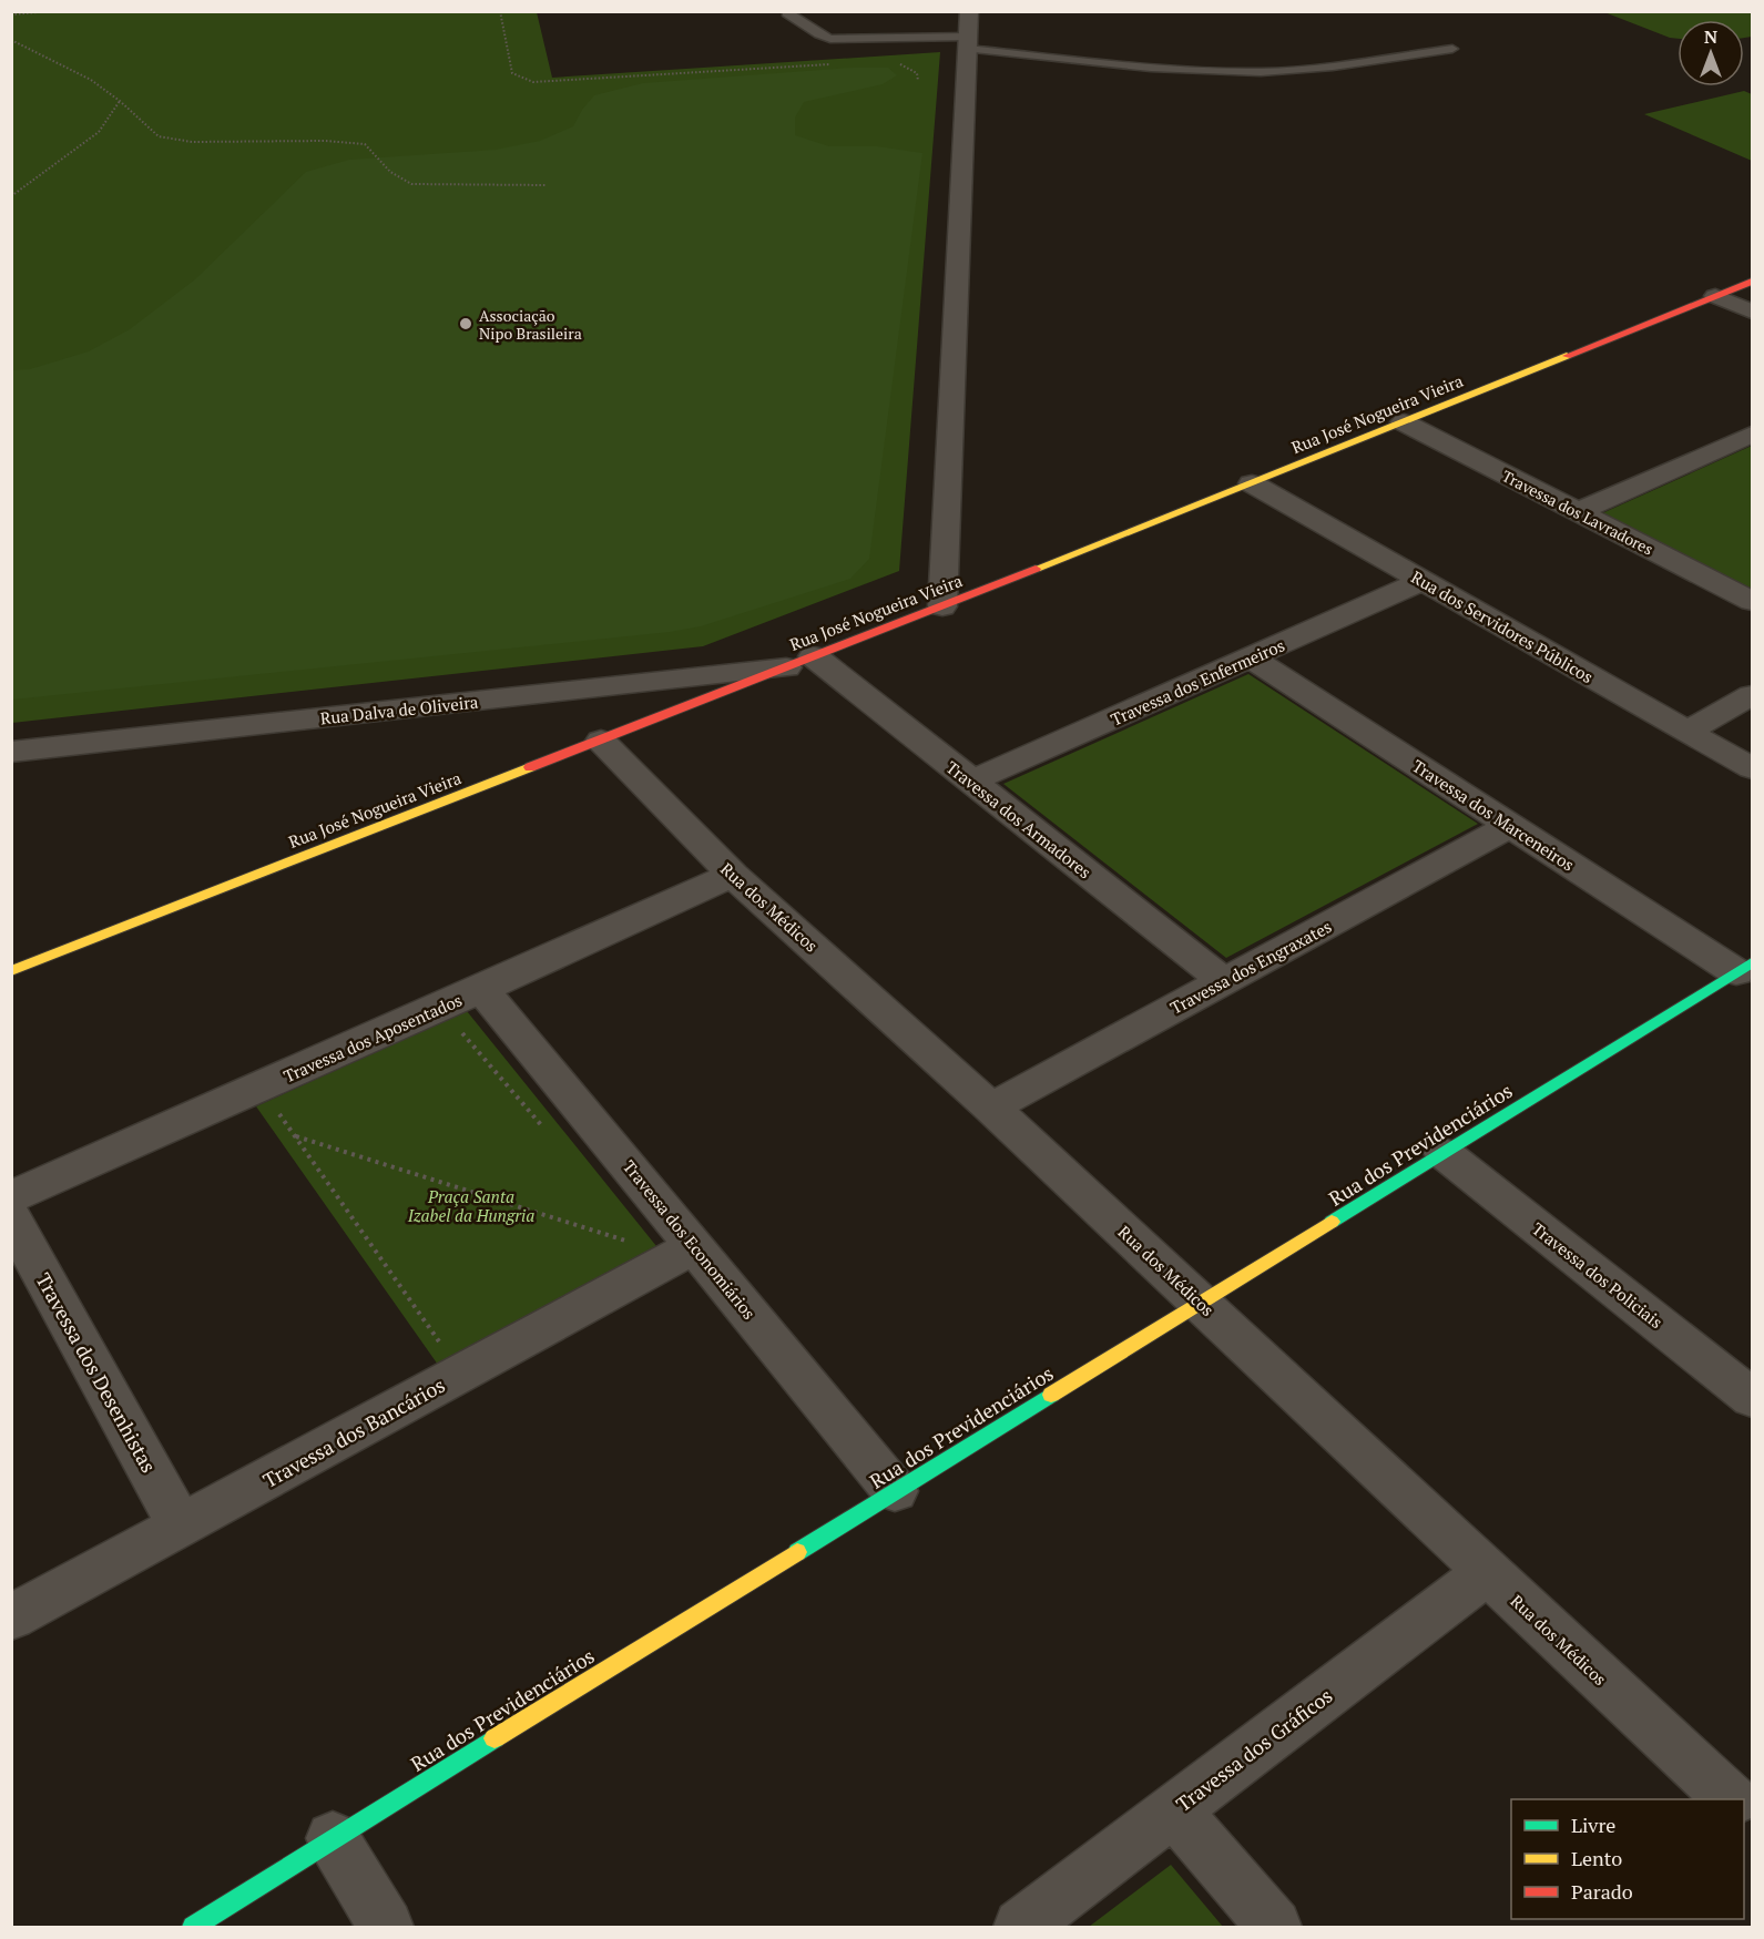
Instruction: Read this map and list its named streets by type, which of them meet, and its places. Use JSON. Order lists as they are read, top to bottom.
{
  "streets": {
    "street": [
      "Rua José Nogueira Vieira",
      "Travessa dos Lavradores",
      "Rua dos Servidores Públicos",
      "Travessa dos Enfermeiros",
      "Rua Dalva de Oliveira",
      "Travessa dos Marceneiros",
      "Travessa dos Armadores",
      "Rua dos Médicos",
      "Travessa dos Engraxates",
      "Travessa dos Aposentados",
      "Rua dos Previdenciários",
      "Travessa dos Economiários",
      "Travessa dos Policiais",
      "Travessa dos Desenhistas",
      "Travessa dos Bancários",
      "Travessa dos Gráficos"
    ]
  },
  "crossings": [
    ["Rua José Nogueira Vieira", "Travessa dos Lavradores"],
    ["Rua José Nogueira Vieira", "Rua dos Servidores Públicos"],
    ["Rua José Nogueira Vieira", "Rua Dalva de Oliveira"],
    ["Rua José Nogueira Vieira", "Travessa dos Armadores"],
    ["Rua José Nogueira Vieira", "Rua dos Médicos"],
    ["Rua dos Servidores Públicos", "Travessa dos Enfermeiros"],
    ["Travessa dos Enfermeiros", "Travessa dos Marceneiros"],
    ["Travessa dos Enfermeiros", "Travessa dos Armadores"],
    ["Rua Dalva de Oliveira", "Travessa dos Armadores"],
    ["Travessa dos Marceneiros", "Travessa dos Engraxates"],
    ["Travessa dos Marceneiros", "Rua dos Previdenciários"],
    ["Travessa dos Armadores", "Travessa dos Engraxates"],
    ["Rua dos Médicos", "Travessa dos Engraxates"],
    ["Rua dos Médicos", "Travessa dos Aposentados"],
    ["Rua dos Médicos", "Rua dos Previdenciários"],
    ["Rua dos Médicos", "Travessa dos Gráficos"],
    ["Travessa dos Aposentados", "Travessa dos Economiários"],
    ["Rua dos Previdenciários", "Travessa dos Economiários"],
    ["Rua dos Previdenciários", "Travessa dos Policiais"],
    ["Travessa dos Economiários", "Travessa dos Bancários"],
    ["Travessa dos Desenhistas", "Travessa dos Bancários"]
  ],
  "parks": ["Praça Santa Izabel da Hungria"],
  "places": ["Associação Nipo Brasileira"],
  "legend": ["Livre", "Lento", "Parado"],
  "north": "top"
}
